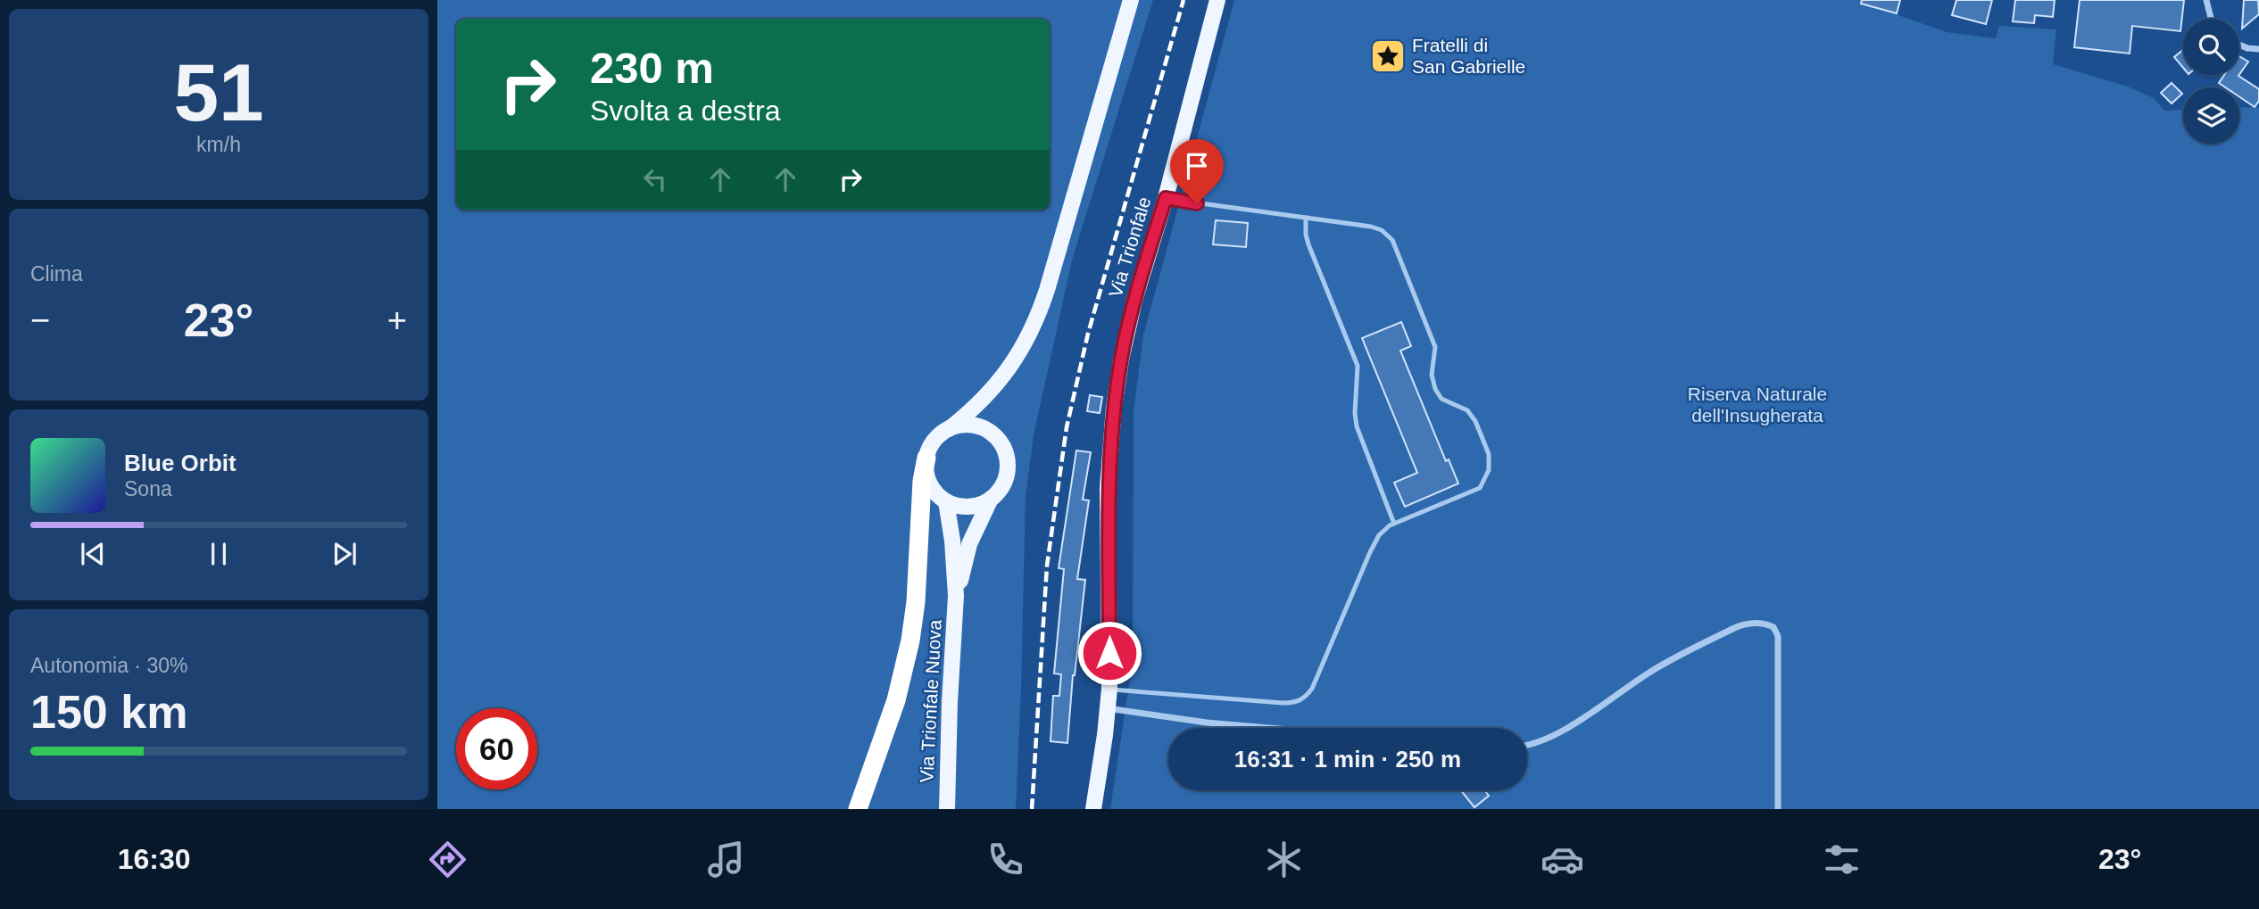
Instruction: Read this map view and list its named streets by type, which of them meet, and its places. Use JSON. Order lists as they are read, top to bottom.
{
  "streets": {
    "main road": ["Via Trionfale", "Via Trionfale Nuova"]
  },
  "parks": ["Riserva Naturale dell'Insugherata"],
  "places": {
    "place": ["Fratelli di San Gabrielle"]
  },
  "page": {
    "tile": [
      ["51", "km/h"],
      "Clima",
      ["Autonomia · 30%", "150 km"]
    ],
    "turn": ["230 m", "Svolta a destra"],
    "heat": ["−", "23°", "+"],
    "song": ["Blue Orbit", "Sona"],
    "limit": "60",
    "trip": "16:31 · 1 min · 250 m",
    "tabs": ["16:30", "23°"]
  }
}
